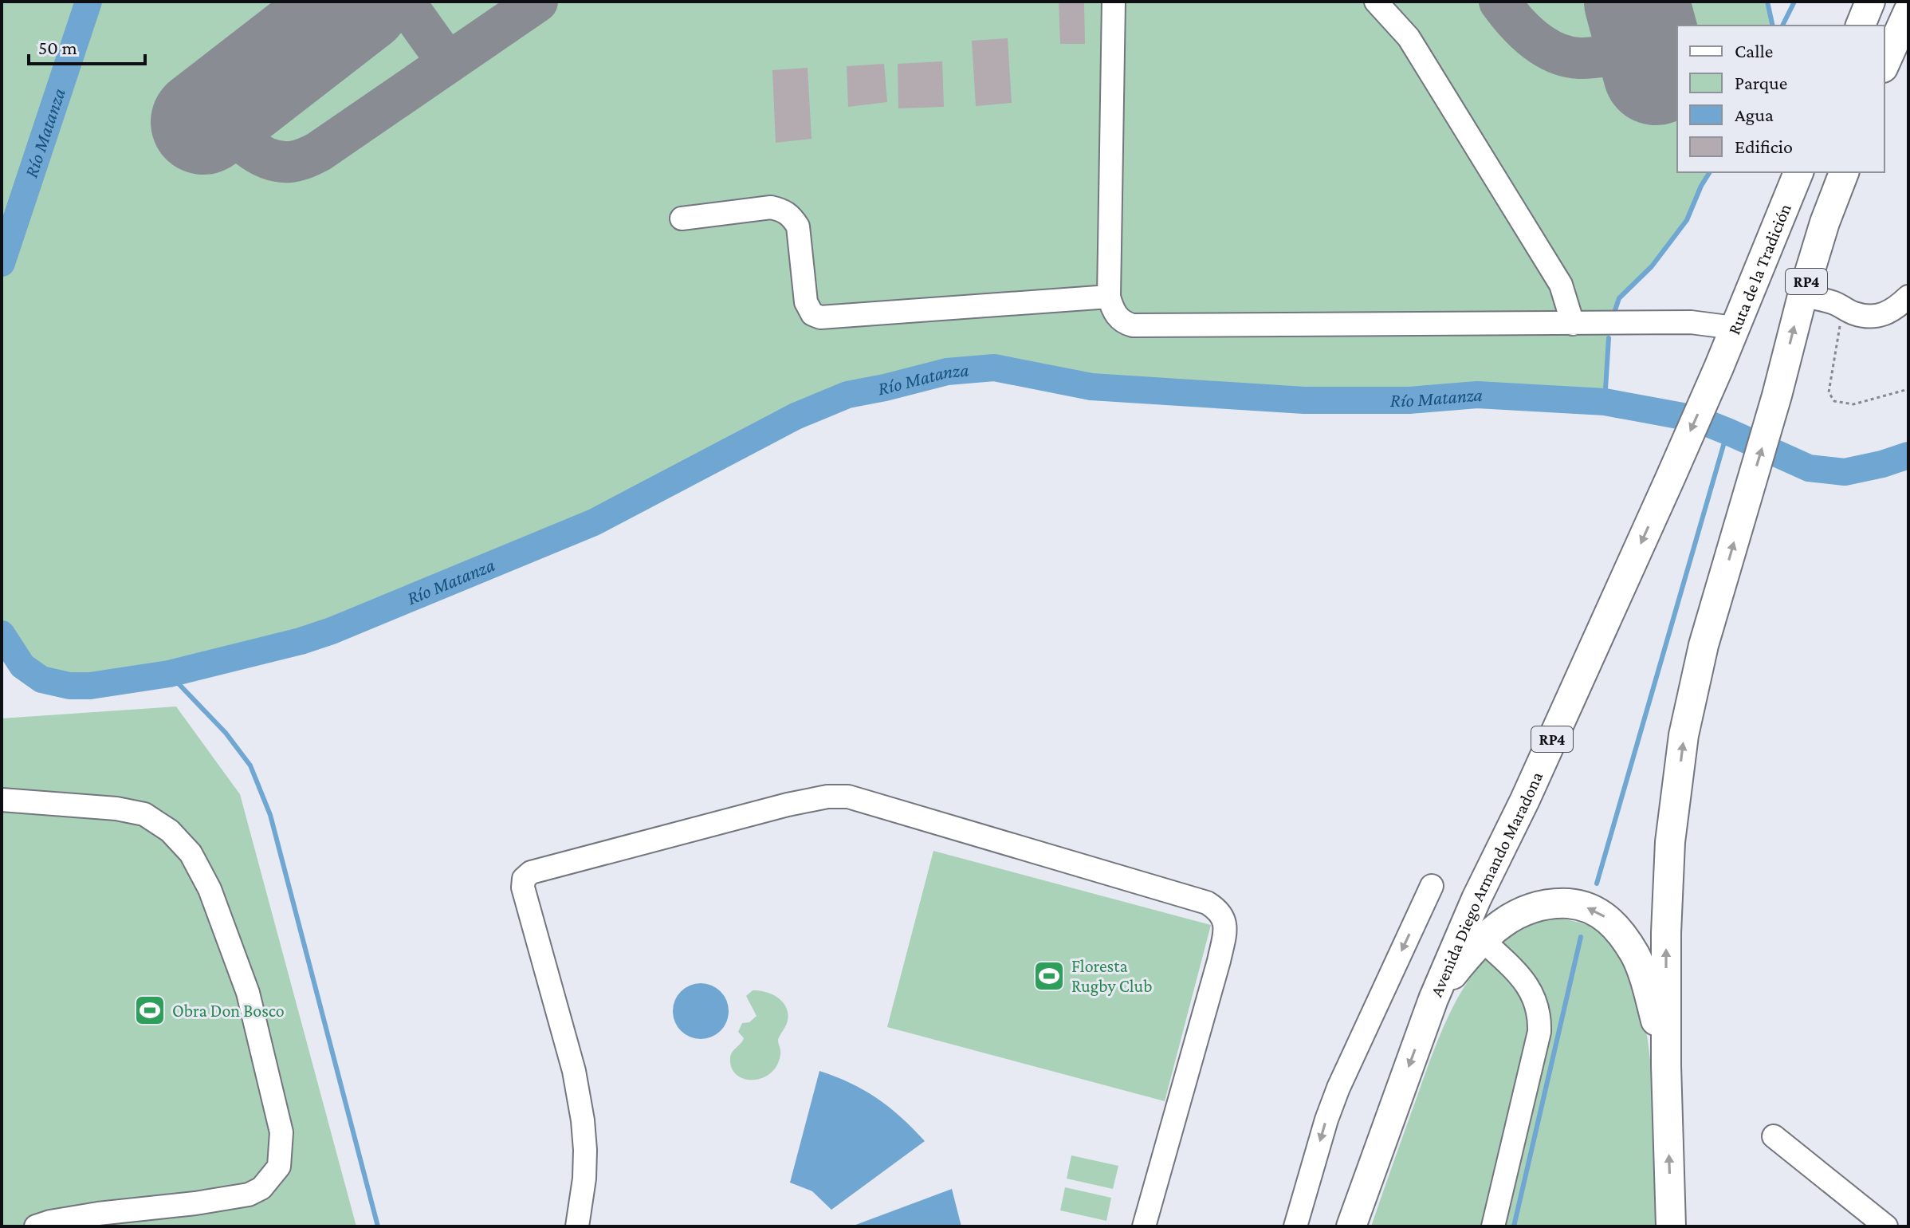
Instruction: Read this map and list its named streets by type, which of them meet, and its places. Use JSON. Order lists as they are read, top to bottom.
{
  "streets": {
    "main road": ["Ruta de la Tradición", "RP4", "Avenida Diego Armando Maradona"]
  },
  "crossings": [
    ["Ruta de la Tradición", "Avenida Diego Armando Maradona"]
  ],
  "water": ["Río Matanza"],
  "places": {
    "sports": ["Floresta Rugby Club", "Obra Don Bosco"]
  },
  "legend": [
    "Calle",
    "Parque",
    "Agua",
    "Edificio"
  ],
  "scale_bar": "50 m"
}
